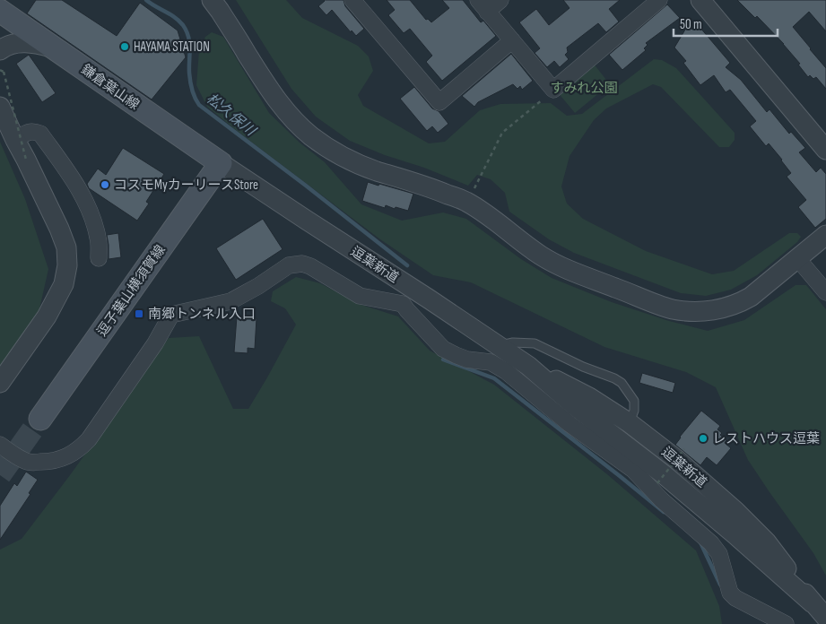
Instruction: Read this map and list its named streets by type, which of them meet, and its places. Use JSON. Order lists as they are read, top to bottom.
{
  "streets": {
    "main road": ["鎌倉葉山線", "逗子葉山横須賀線"],
    "street": ["逗葉新道"]
  },
  "crossings": [
    ["鎌倉葉山線", "逗葉新道"],
    ["鎌倉葉山線", "逗子葉山横須賀線"],
    ["逗葉新道", "逗子葉山横須賀線"]
  ],
  "water": ["松久保川"],
  "parks": ["すみれ公園"],
  "places": {
    "other": ["HAYAMA STATION", "コスモMyカーリースStore", "レストハウス逗葉"],
    "transit": ["南郷トンネル入口"]
  },
  "scale_bar": "50 m"
}
